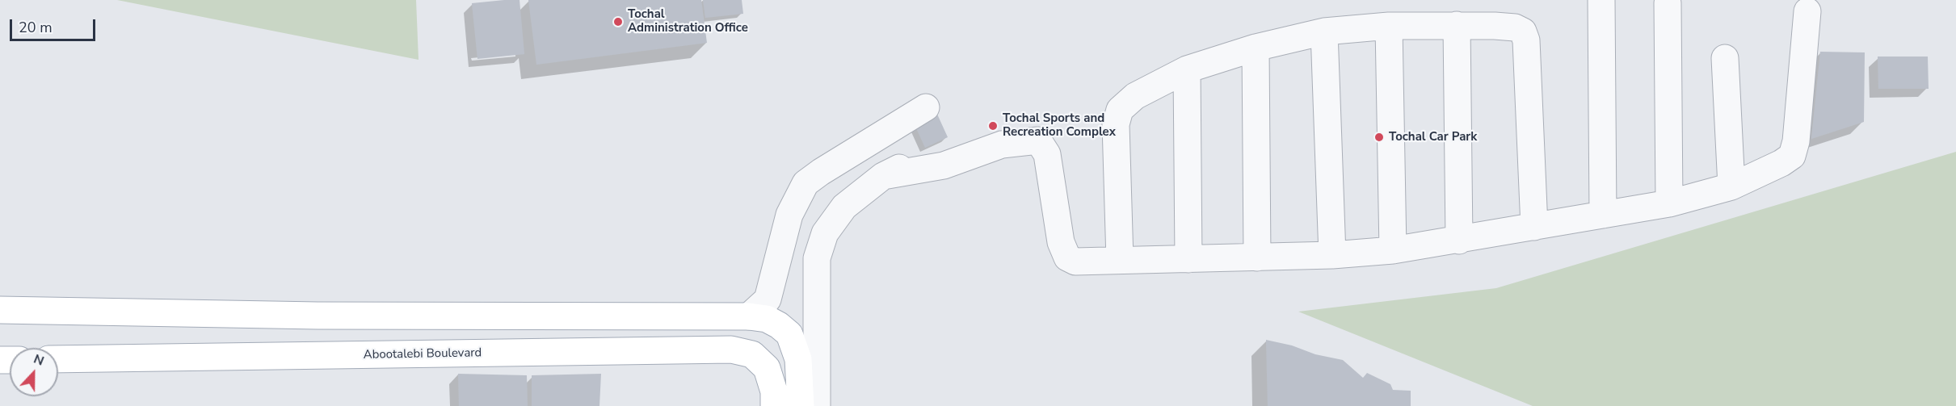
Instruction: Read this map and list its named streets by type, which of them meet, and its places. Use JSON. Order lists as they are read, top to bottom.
{
  "streets": {
    "main road": ["Abootalebi Boulevard"]
  },
  "places": ["Tochal Administration Office", "Tochal Sports and Recreation Complex", "Tochal Car Park"],
  "scale_bar": "20 m",
  "north": "top"
}
